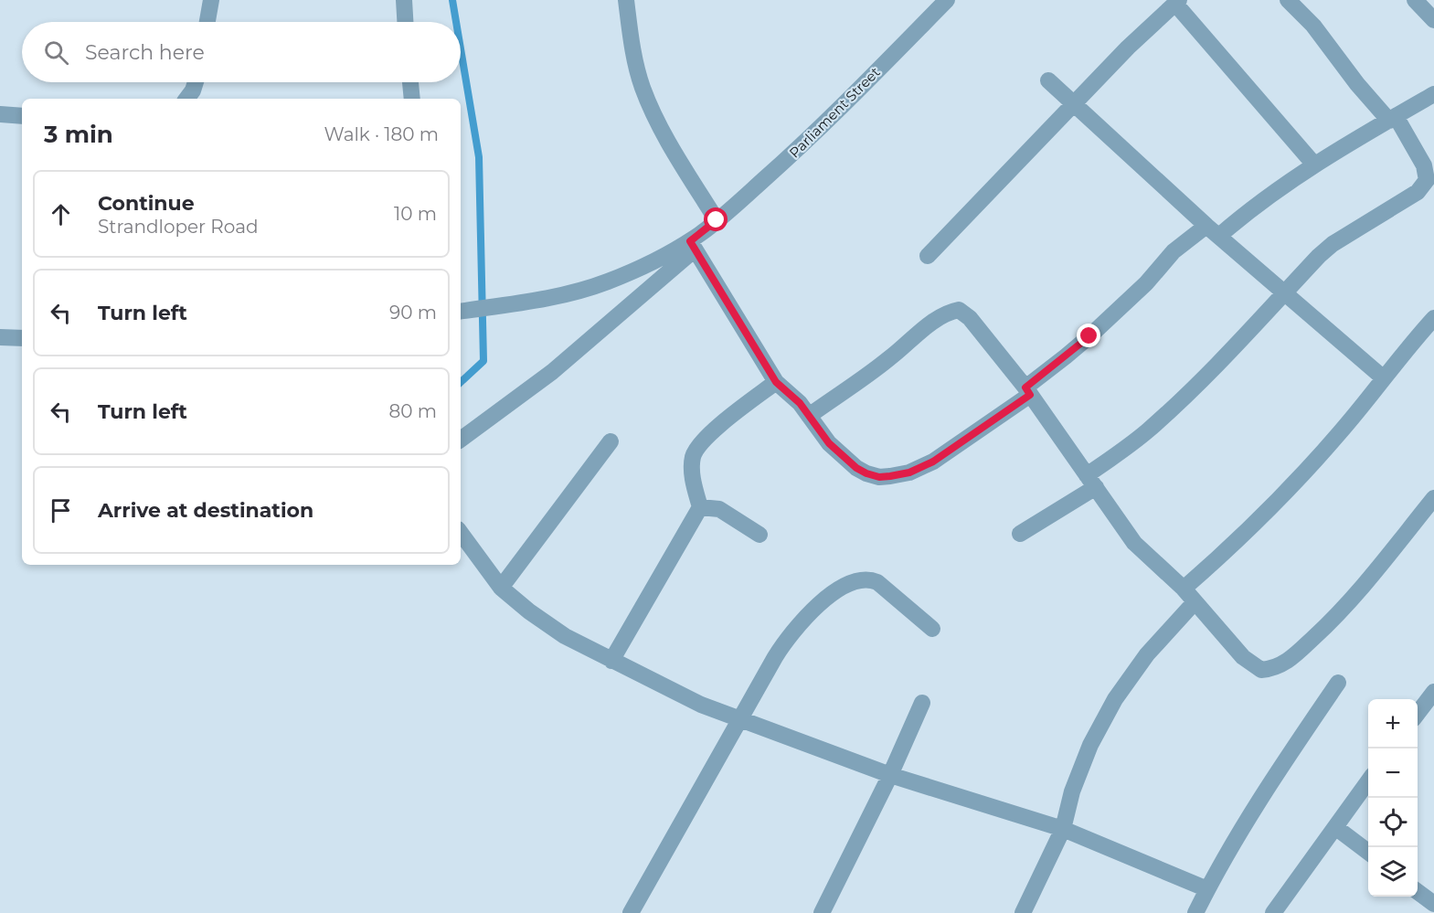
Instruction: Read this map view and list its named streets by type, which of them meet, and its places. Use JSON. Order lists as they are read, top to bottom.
{
  "streets": {
    "street": ["Parliament Street"]
  },
  "page": {
    "search": "Search here",
    "heading": ["3 min", "Walk · 180 m"],
    "list": [
      ["Continue", "Strandloper Road", "10 m"],
      ["Turn left", "90 m"],
      ["Turn left", "80 m"],
      "Arrive at destination"
    ],
    "map_buttons": ["+", "−"]
  }
}
